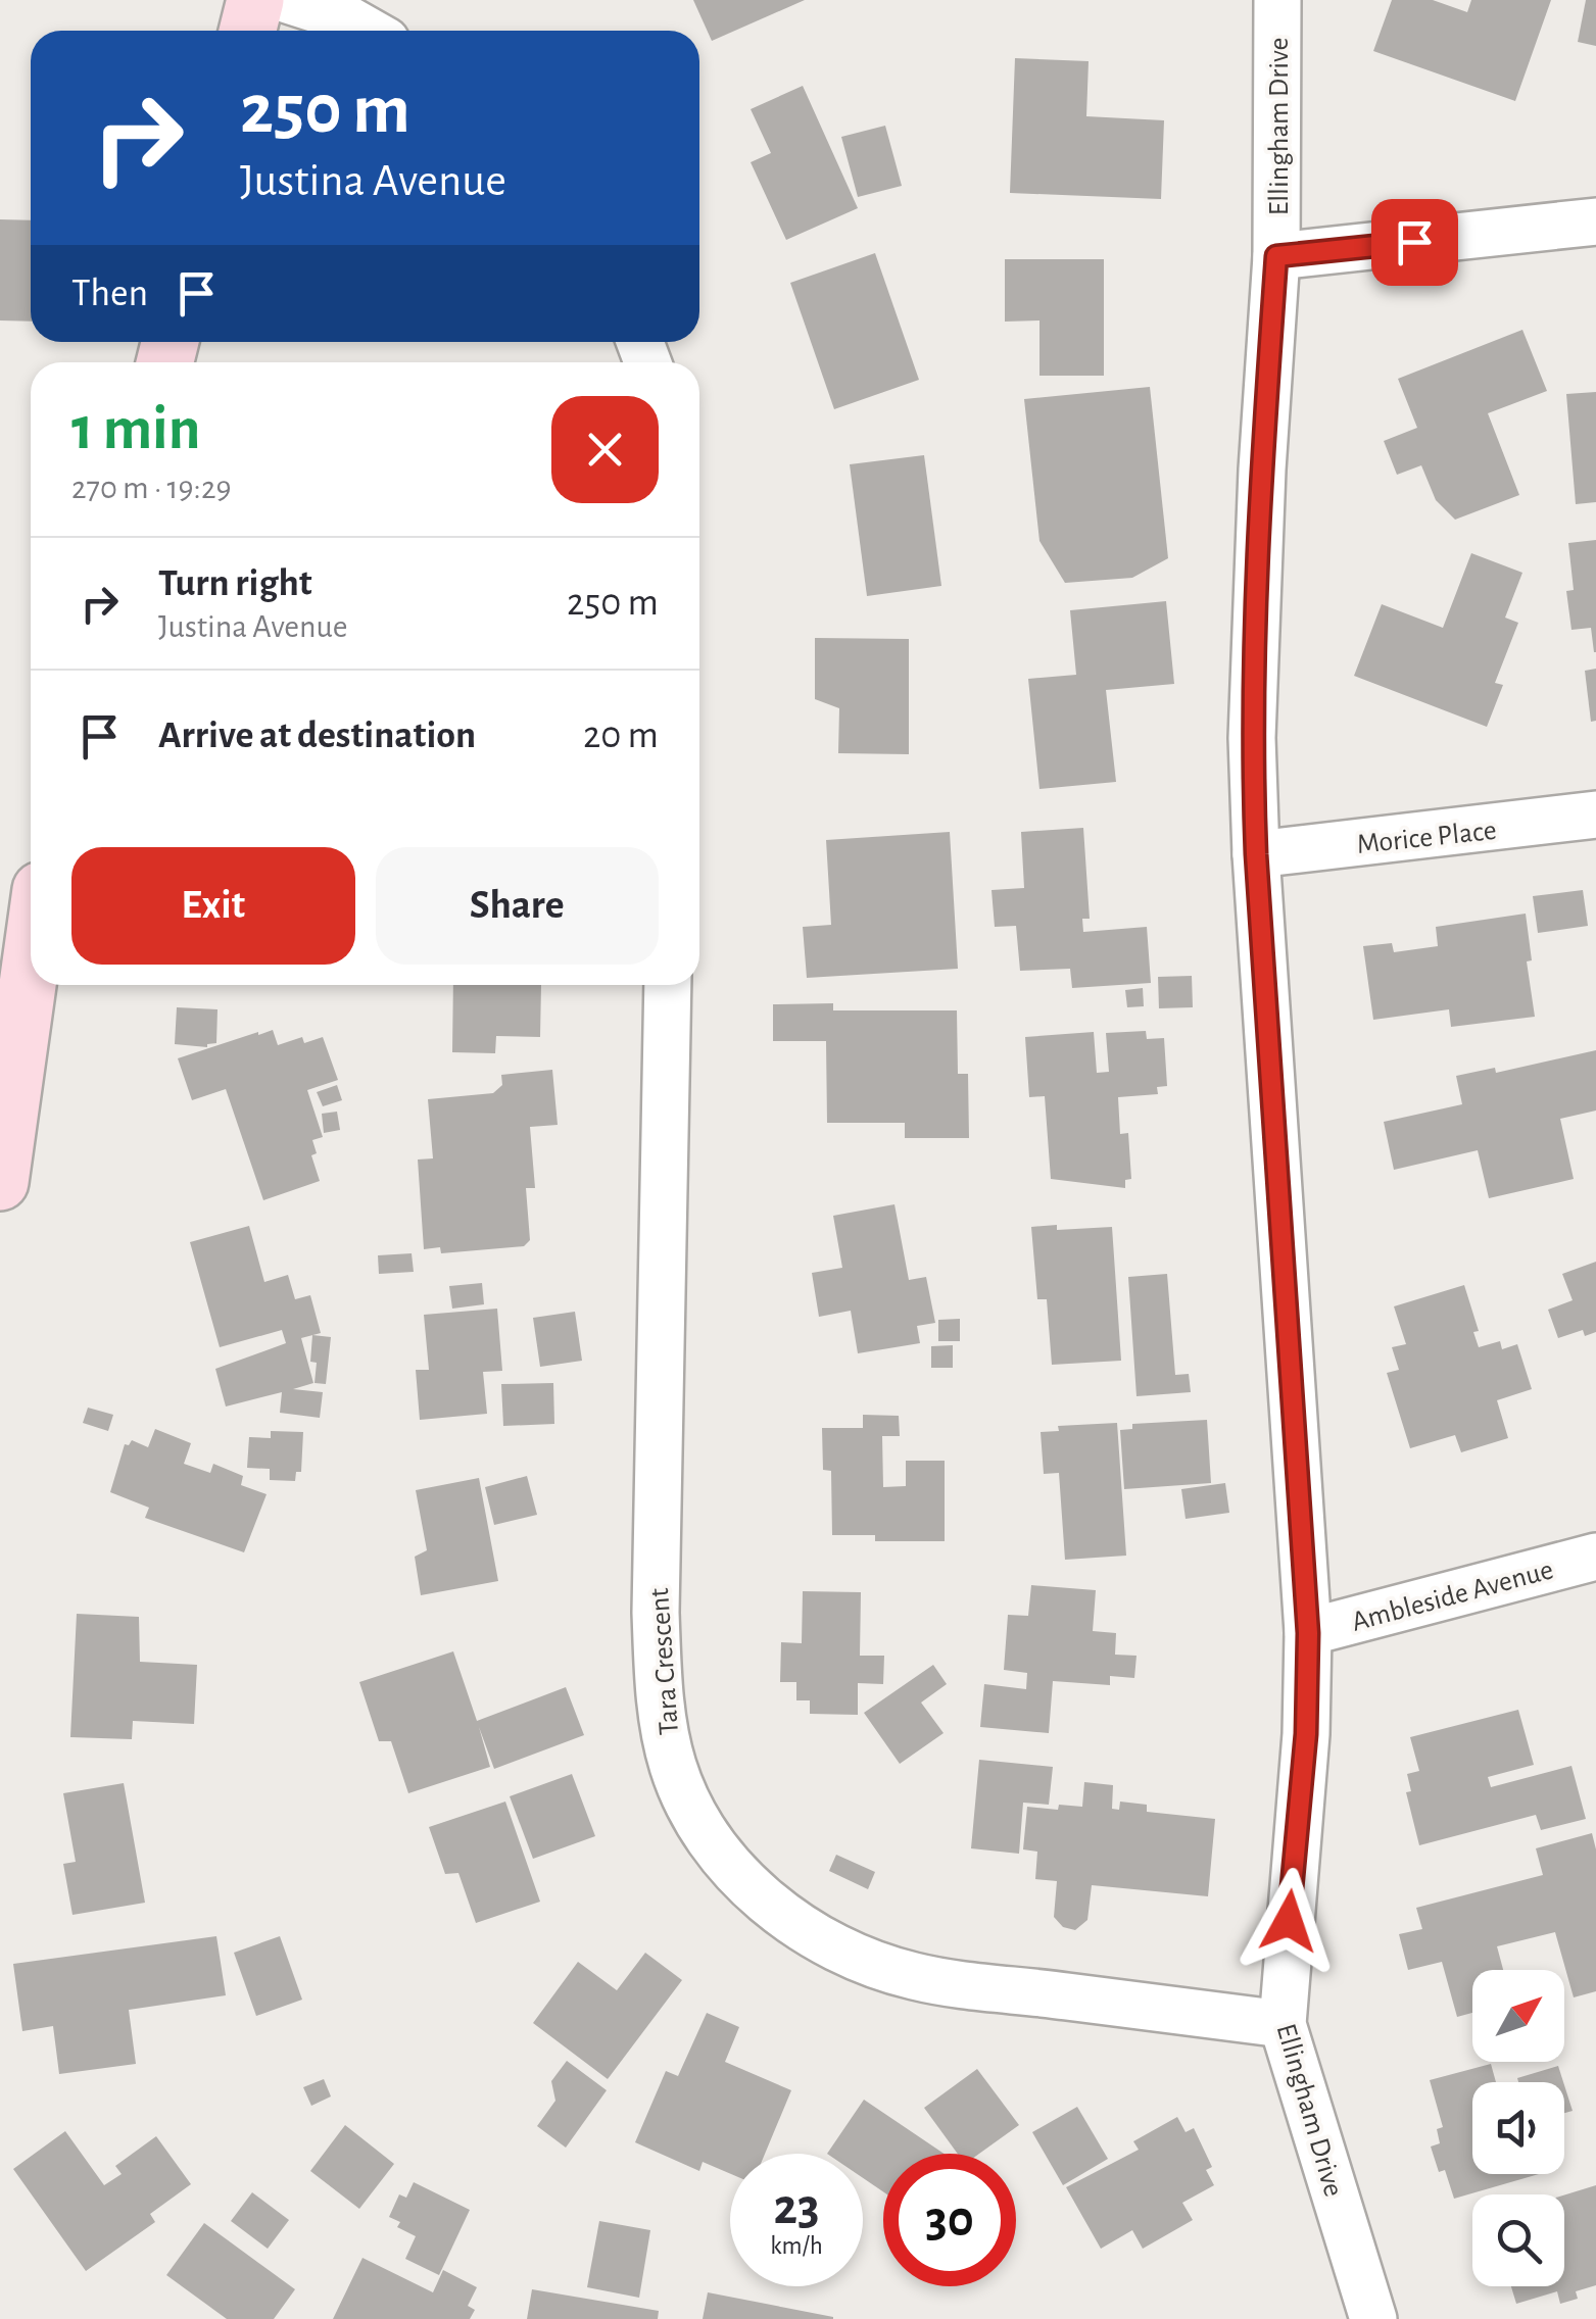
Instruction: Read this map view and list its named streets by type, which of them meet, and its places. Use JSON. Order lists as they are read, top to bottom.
{
  "streets": {
    "street": [
      "Ellingham Drive",
      "Morice Place",
      "Ambleside Avenue",
      "Tara Crescent"
    ]
  },
  "crossings": [
    ["Ellingham Drive", "Morice Place"],
    ["Ellingham Drive", "Ambleside Avenue"],
    ["Ellingham Drive", "Tara Crescent"]
  ],
  "north": "top right",
  "page": {
    "turn": ["250 m", "Justina Avenue"],
    "then": "Then",
    "heading": ["1 min", "270 m · 19:29"],
    "list": [
      {
        "name": "Turn right",
        "note": "Justina Avenue",
        "value": "250 m"
      },
      {
        "name": "Arrive at destination",
        "value": "20 m"
      }
    ],
    "buttons": ["Exit", "Share"],
    "speed": "23 km/h",
    "limit": "30"
  }
}
